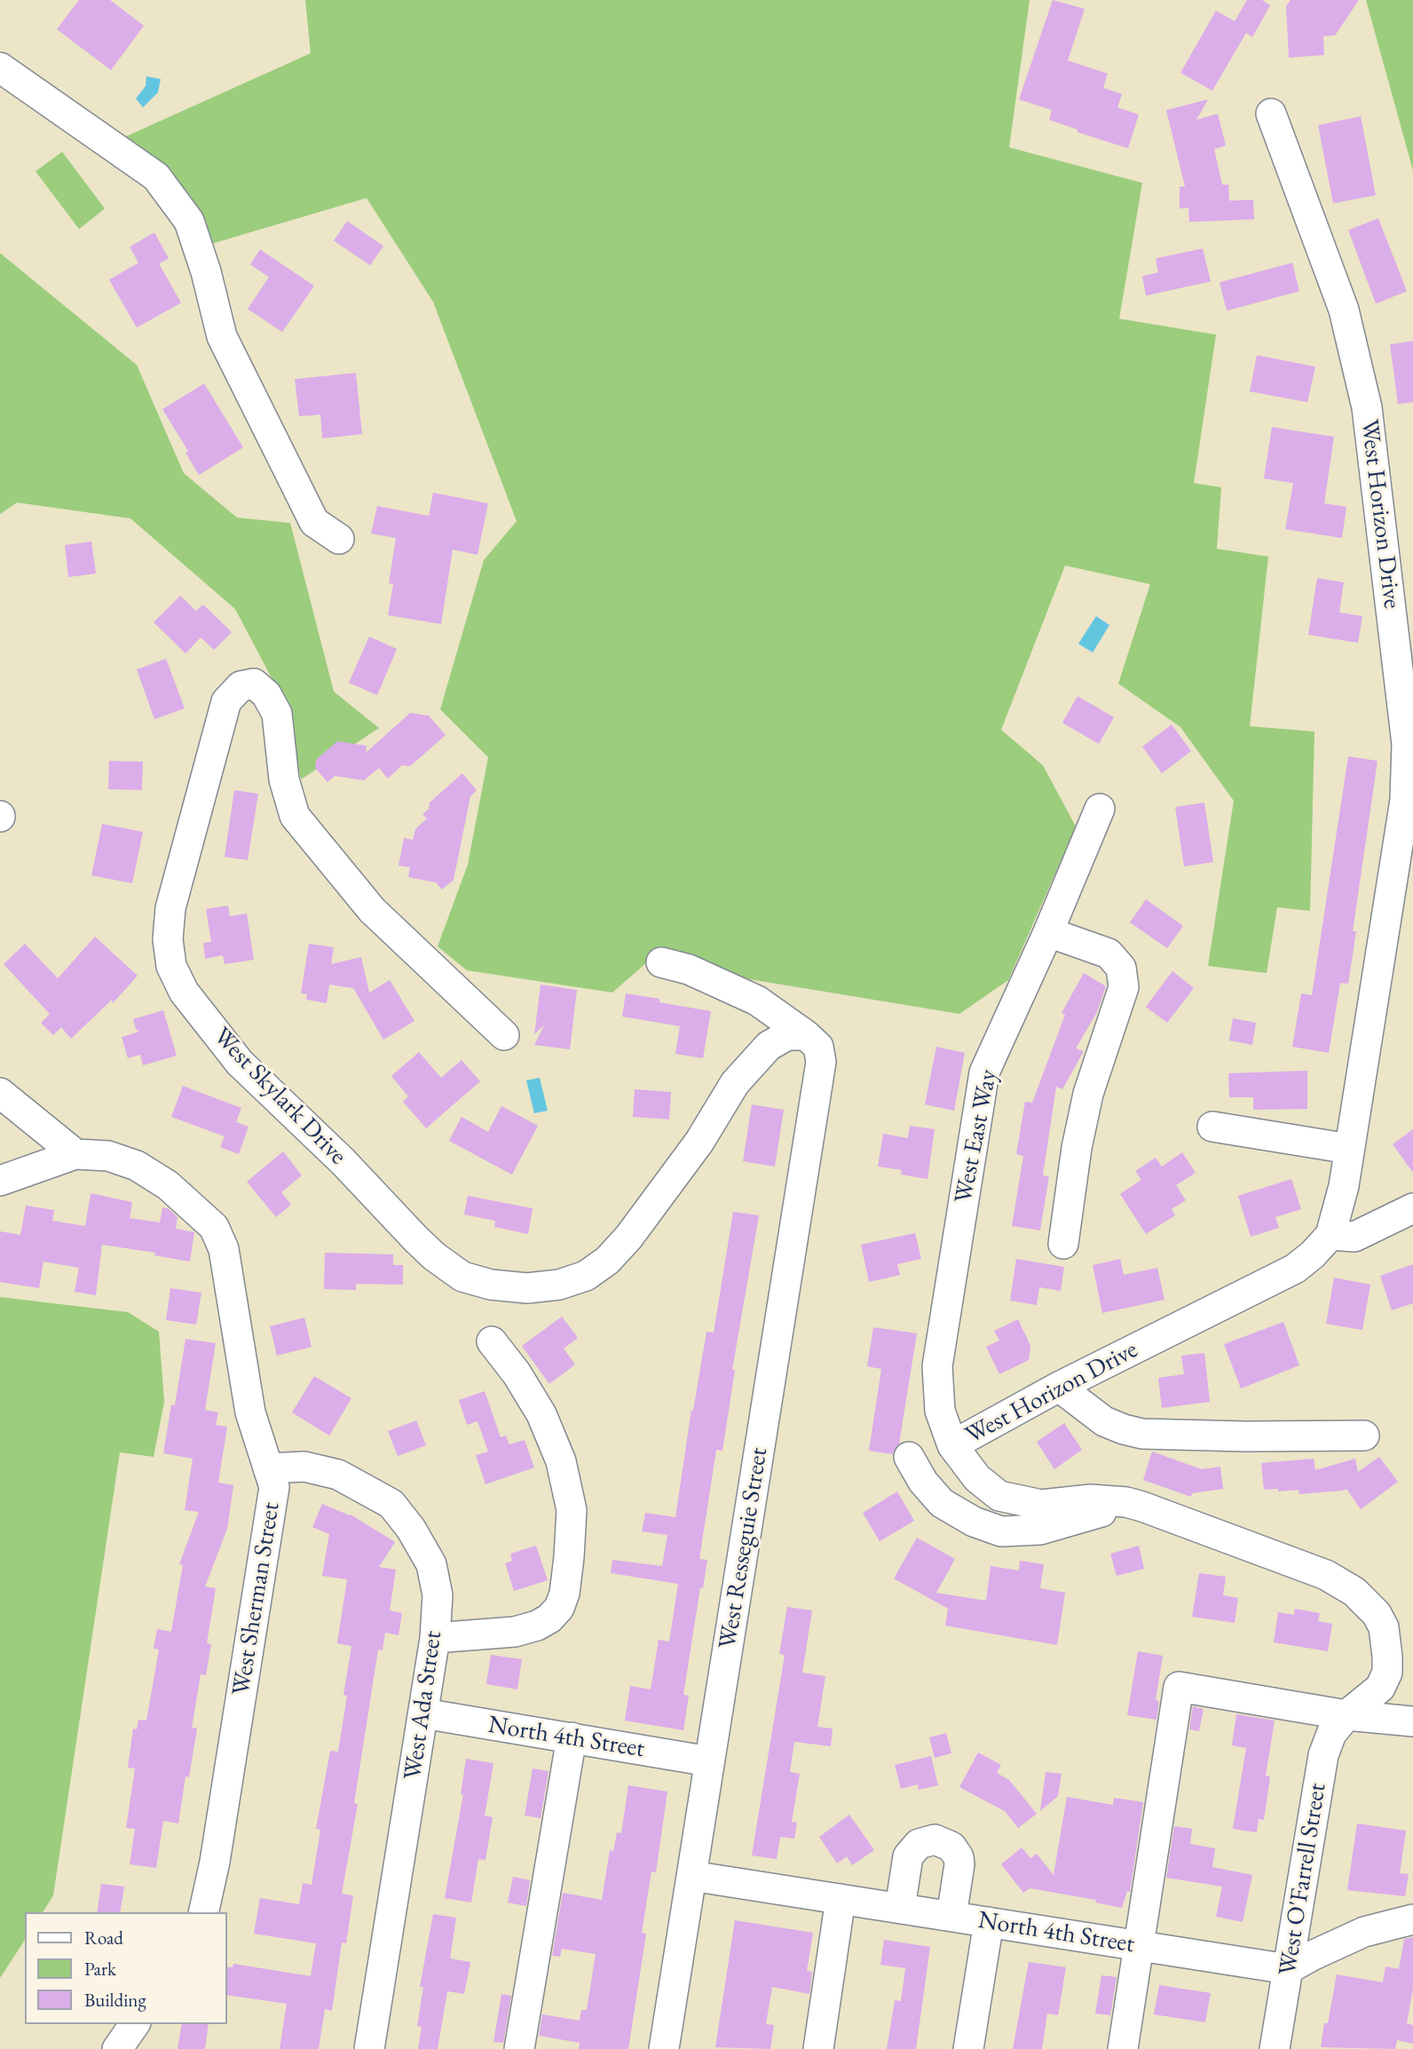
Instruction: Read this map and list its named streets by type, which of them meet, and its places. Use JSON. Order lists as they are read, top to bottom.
{
  "streets": {
    "street": [
      "West Horizon Drive",
      "West Skylark Drive",
      "West East Way",
      "West Resseguie Street",
      "West Sherman Street",
      "West Ada Street",
      "North 4th Street",
      "West O'Farrell Street"
    ]
  },
  "crossings": [
    ["West Horizon Drive", "West East Way"],
    ["West Horizon Drive", "West O'Farrell Street"],
    ["West Skylark Drive", "West Resseguie Street"],
    ["West Resseguie Street", "North 4th Street"],
    ["West Sherman Street", "West Ada Street"],
    ["West Ada Street", "North 4th Street"],
    ["North 4th Street", "West O'Farrell Street"]
  ],
  "legend": ["Road", "Park", "Building"]
}
